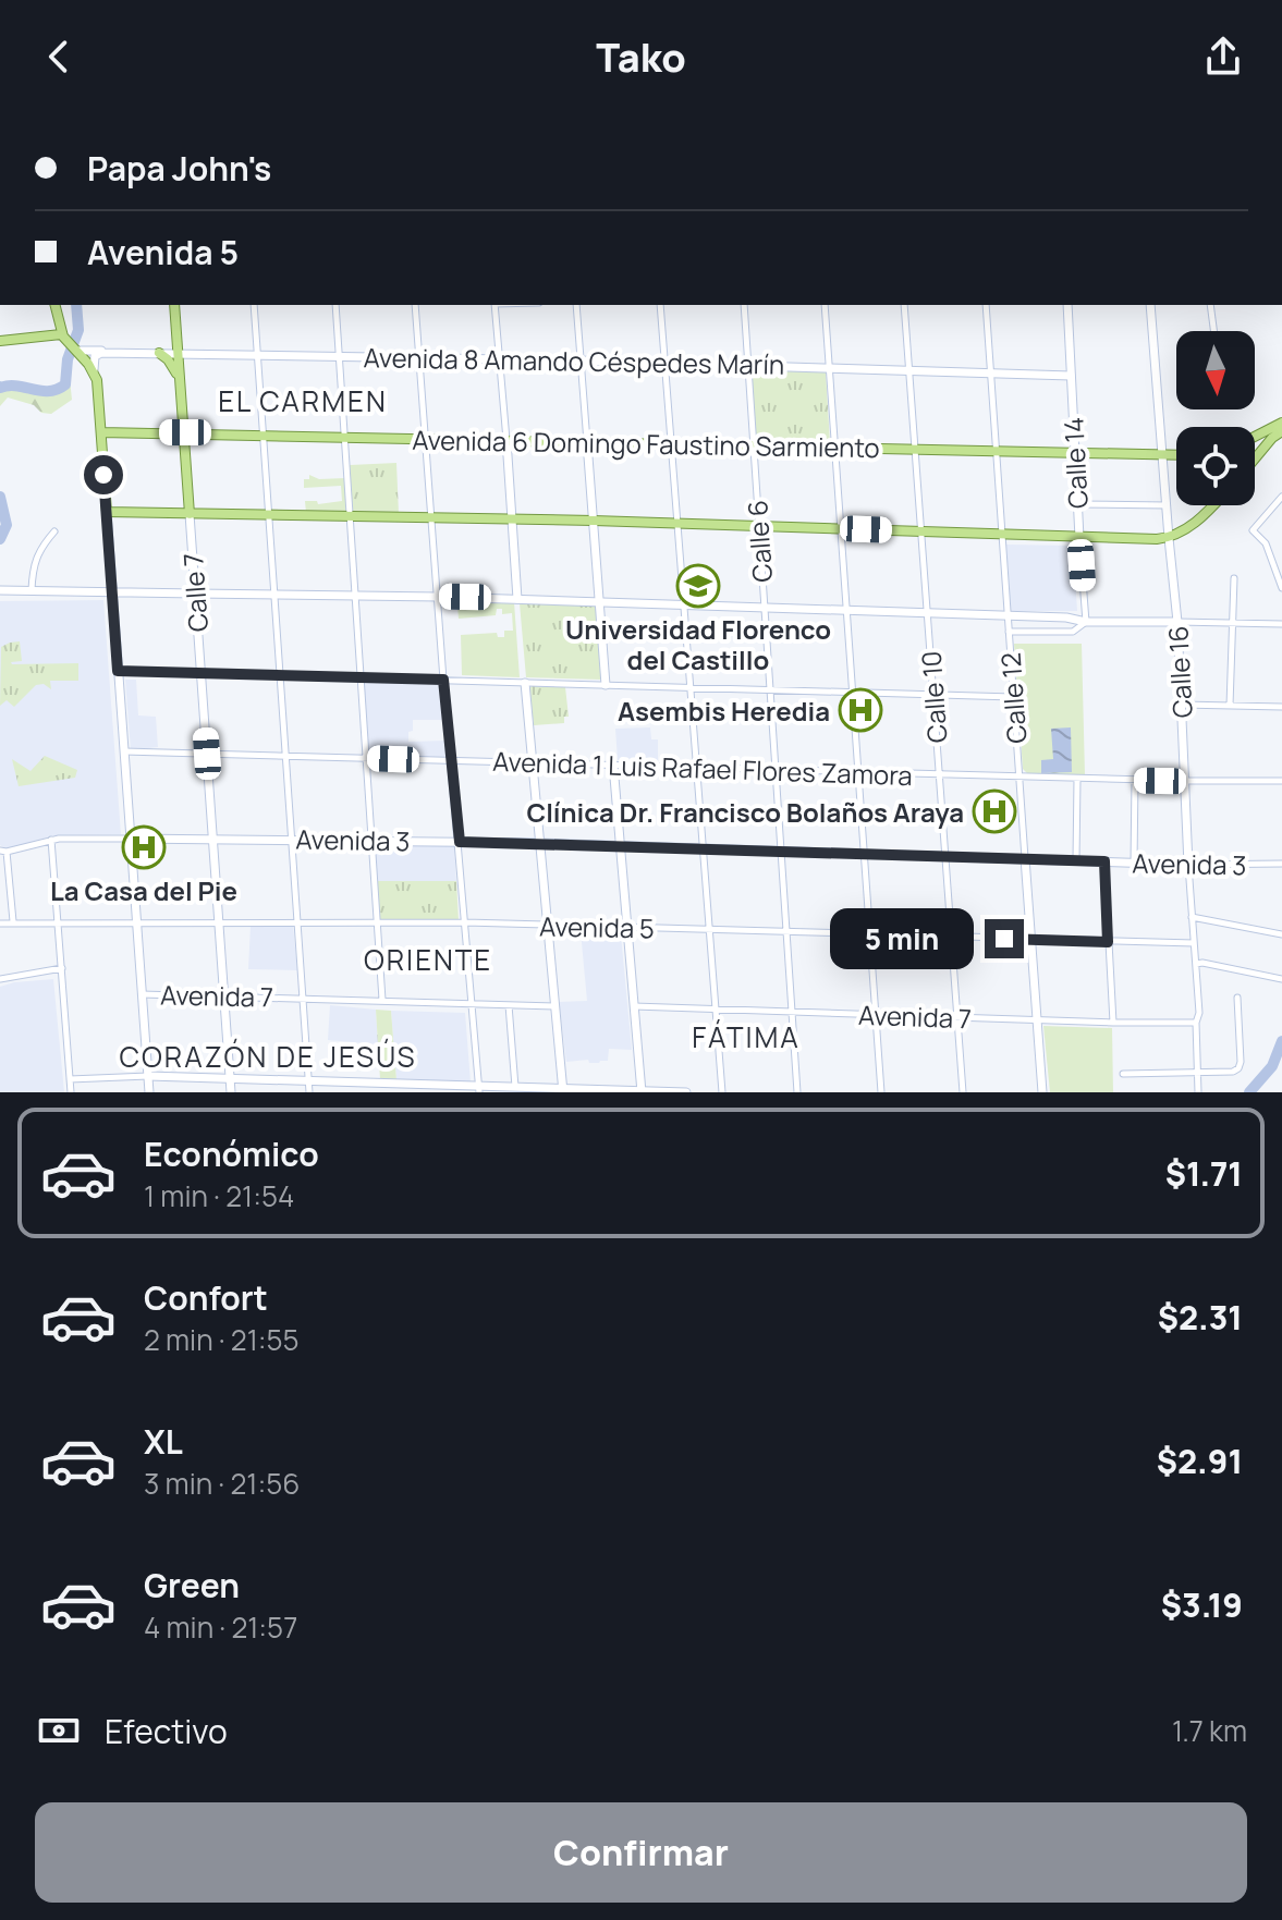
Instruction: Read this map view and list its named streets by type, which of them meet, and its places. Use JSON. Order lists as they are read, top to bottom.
{
  "streets": {
    "main road": ["Avenida 6 Domingo Faustino Sarmiento", "Calle 7"],
    "street": [
      "Avenida 8 Amando Céspedes Marín",
      "Calle 14",
      "Calle 6",
      "Calle 16",
      "Calle 10",
      "Calle 12",
      "Avenida 1 Luis Rafael Flores Zamora",
      "Avenida 3",
      "Avenida 5",
      "Avenida 7"
    ]
  },
  "crossings": [
    ["Avenida 8 Amando Céspedes Marín", "Calle 14"],
    ["Avenida 8 Amando Céspedes Marín", "Calle 6"],
    ["Avenida 8 Amando Céspedes Marín", "Calle 7"],
    ["Avenida 8 Amando Céspedes Marín", "Calle 10"],
    ["Avenida 8 Amando Céspedes Marín", "Calle 12"],
    ["Avenida 6 Domingo Faustino Sarmiento", "Calle 14"],
    ["Avenida 6 Domingo Faustino Sarmiento", "Calle 6"],
    ["Avenida 6 Domingo Faustino Sarmiento", "Calle 7"],
    ["Avenida 6 Domingo Faustino Sarmiento", "Calle 16"],
    ["Avenida 6 Domingo Faustino Sarmiento", "Calle 10"],
    ["Avenida 6 Domingo Faustino Sarmiento", "Calle 12"],
    ["Calle 6", "Avenida 1 Luis Rafael Flores Zamora"],
    ["Calle 6", "Avenida 3"],
    ["Calle 6", "Avenida 5"],
    ["Calle 6", "Avenida 7"],
    ["Calle 7", "Avenida 1 Luis Rafael Flores Zamora"],
    ["Calle 7", "Avenida 3"],
    ["Calle 7", "Avenida 5"],
    ["Calle 7", "Avenida 7"],
    ["Calle 16", "Avenida 1 Luis Rafael Flores Zamora"],
    ["Calle 16", "Avenida 3"],
    ["Calle 16", "Avenida 5"],
    ["Calle 16", "Avenida 7"],
    ["Calle 10", "Avenida 1 Luis Rafael Flores Zamora"],
    ["Calle 10", "Avenida 3"],
    ["Calle 10", "Avenida 5"],
    ["Calle 10", "Avenida 7"],
    ["Calle 12", "Avenida 1 Luis Rafael Flores Zamora"],
    ["Calle 12", "Avenida 3"],
    ["Calle 12", "Avenida 5"],
    ["Calle 12", "Avenida 7"]
  ],
  "districts": [
    "EL CARMEN",
    "ORIENTE",
    "FÁTIMA",
    "CORAZÓN DE JESÚS"
  ],
  "places": {
    "school or university": ["Universidad Florenco del Castillo"],
    "hospital": ["Asembis Heredia", "Clínica Dr. Francisco Bolaños Araya", "La Casa del Pie"]
  },
  "north": "bottom",
  "page": {
    "header": "Tako",
    "banner": ["Papa John's", "Avenida 5"],
    "bubble": "5 min",
    "list": [
      {
        "name": "Económico",
        "note": "1 min · 21:54",
        "value": "$1.71"
      },
      {
        "name": "Confort",
        "note": "2 min · 21:55",
        "value": "$2.31"
      },
      {
        "name": "XL",
        "note": "3 min · 21:56",
        "value": "$2.91"
      },
      {
        "name": "Green",
        "note": "4 min · 21:57",
        "value": "$3.19"
      }
    ],
    "pay": ["Efectivo", "1.7 km"],
    "buttons": "Confirmar"
  }
}
